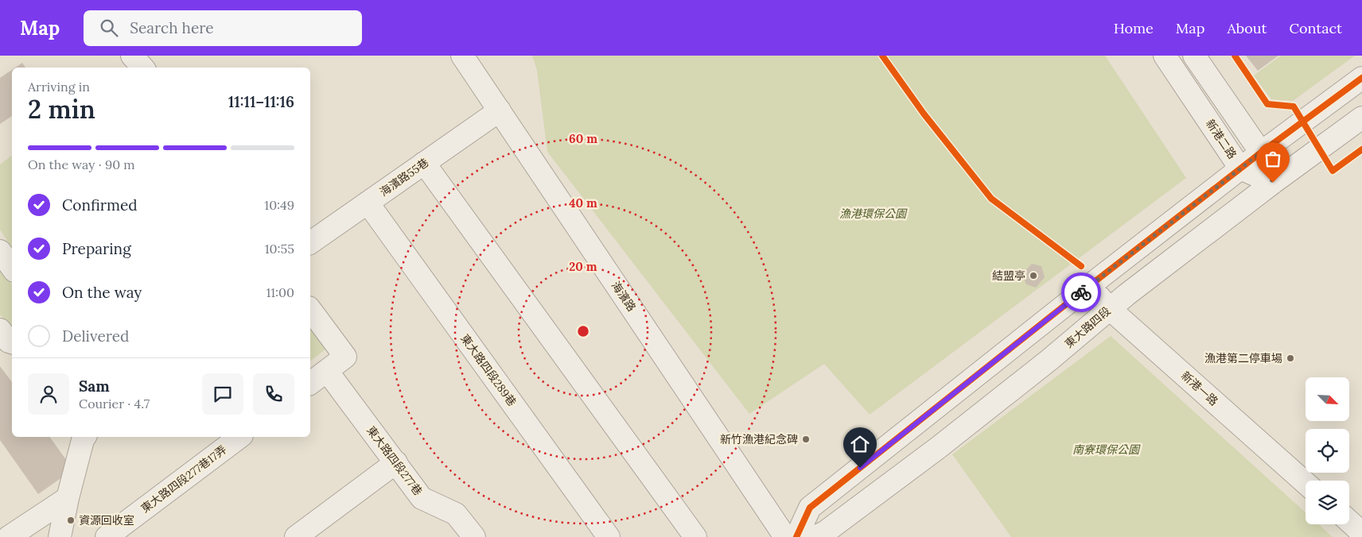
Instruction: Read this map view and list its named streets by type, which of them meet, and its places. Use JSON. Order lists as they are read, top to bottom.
{
  "streets": {
    "street": [
      "新港二路",
      "海濱路55巷",
      "海濱路",
      "東大路四段",
      "東大路四段289巷",
      "新港一路",
      "東大路四段277巷",
      "東大路四段277巷17弄"
    ]
  },
  "crossings": [
    ["新港二路", "東大路四段"],
    ["海濱路55巷", "海濱路"],
    ["海濱路55巷", "東大路四段289巷"],
    ["東大路四段", "新港一路"]
  ],
  "parks": ["漁港環保公園", "南寮環保公園"],
  "places": [
    "結盟亭",
    "漁港第二停車場",
    "新竹漁港紀念碑",
    "資源回收室"
  ],
  "north": "bottom right",
  "page": {
    "header": "Map",
    "search": "Search here",
    "nav": [
      "Home",
      "Map",
      "About",
      "Contact"
    ],
    "heading": ["2 min", "Arriving in", "11:11–11:16"],
    "panel": ["Sam", "Courier · 4.7"],
    "bar": "On the way · 90 m",
    "list": [
      ["Confirmed", "10:49"],
      ["Preparing", "10:55"],
      ["On the way", "11:00"],
      "Delivered"
    ]
  },
  "rings": ["60 m", "40 m", "20 m"]
}
